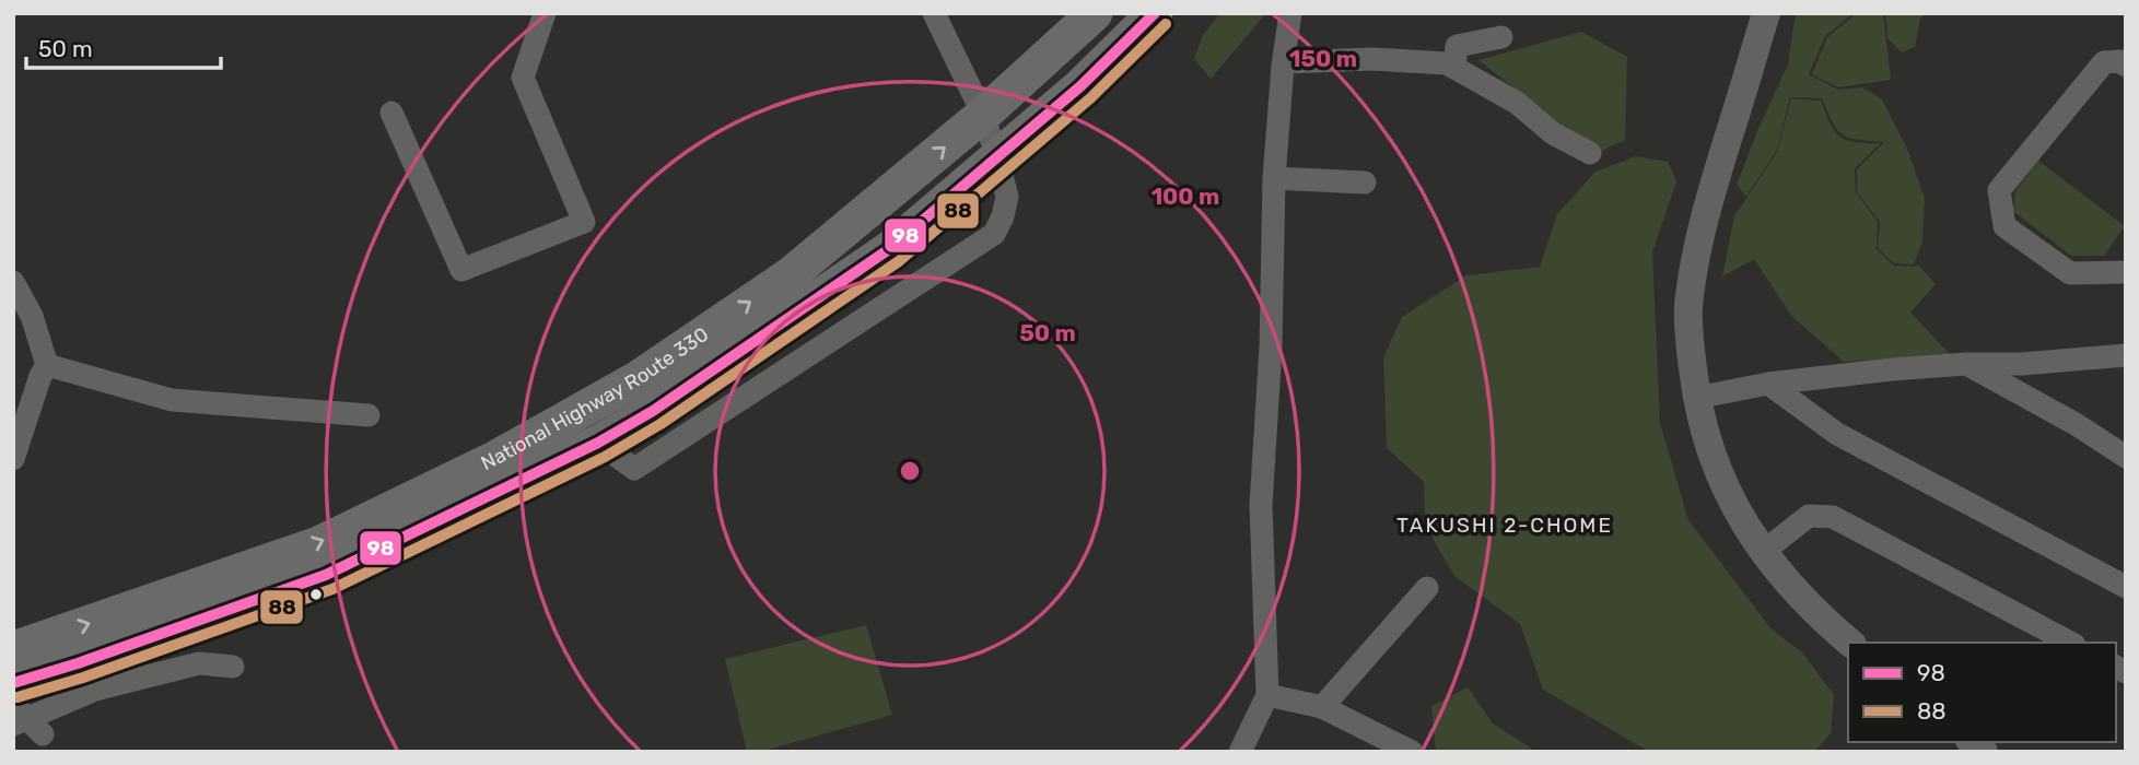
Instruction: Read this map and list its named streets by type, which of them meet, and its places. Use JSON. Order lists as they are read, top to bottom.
{
  "streets": {
    "highway": ["National Highway Route 330"]
  },
  "districts": ["TAKUSHI 2-CHOME"],
  "lines": ["transit line 98", "transit line 88"],
  "legend": ["98", "88"],
  "scale_bar": "50 m",
  "rings": ["150 m", "100 m", "50 m"]
}
